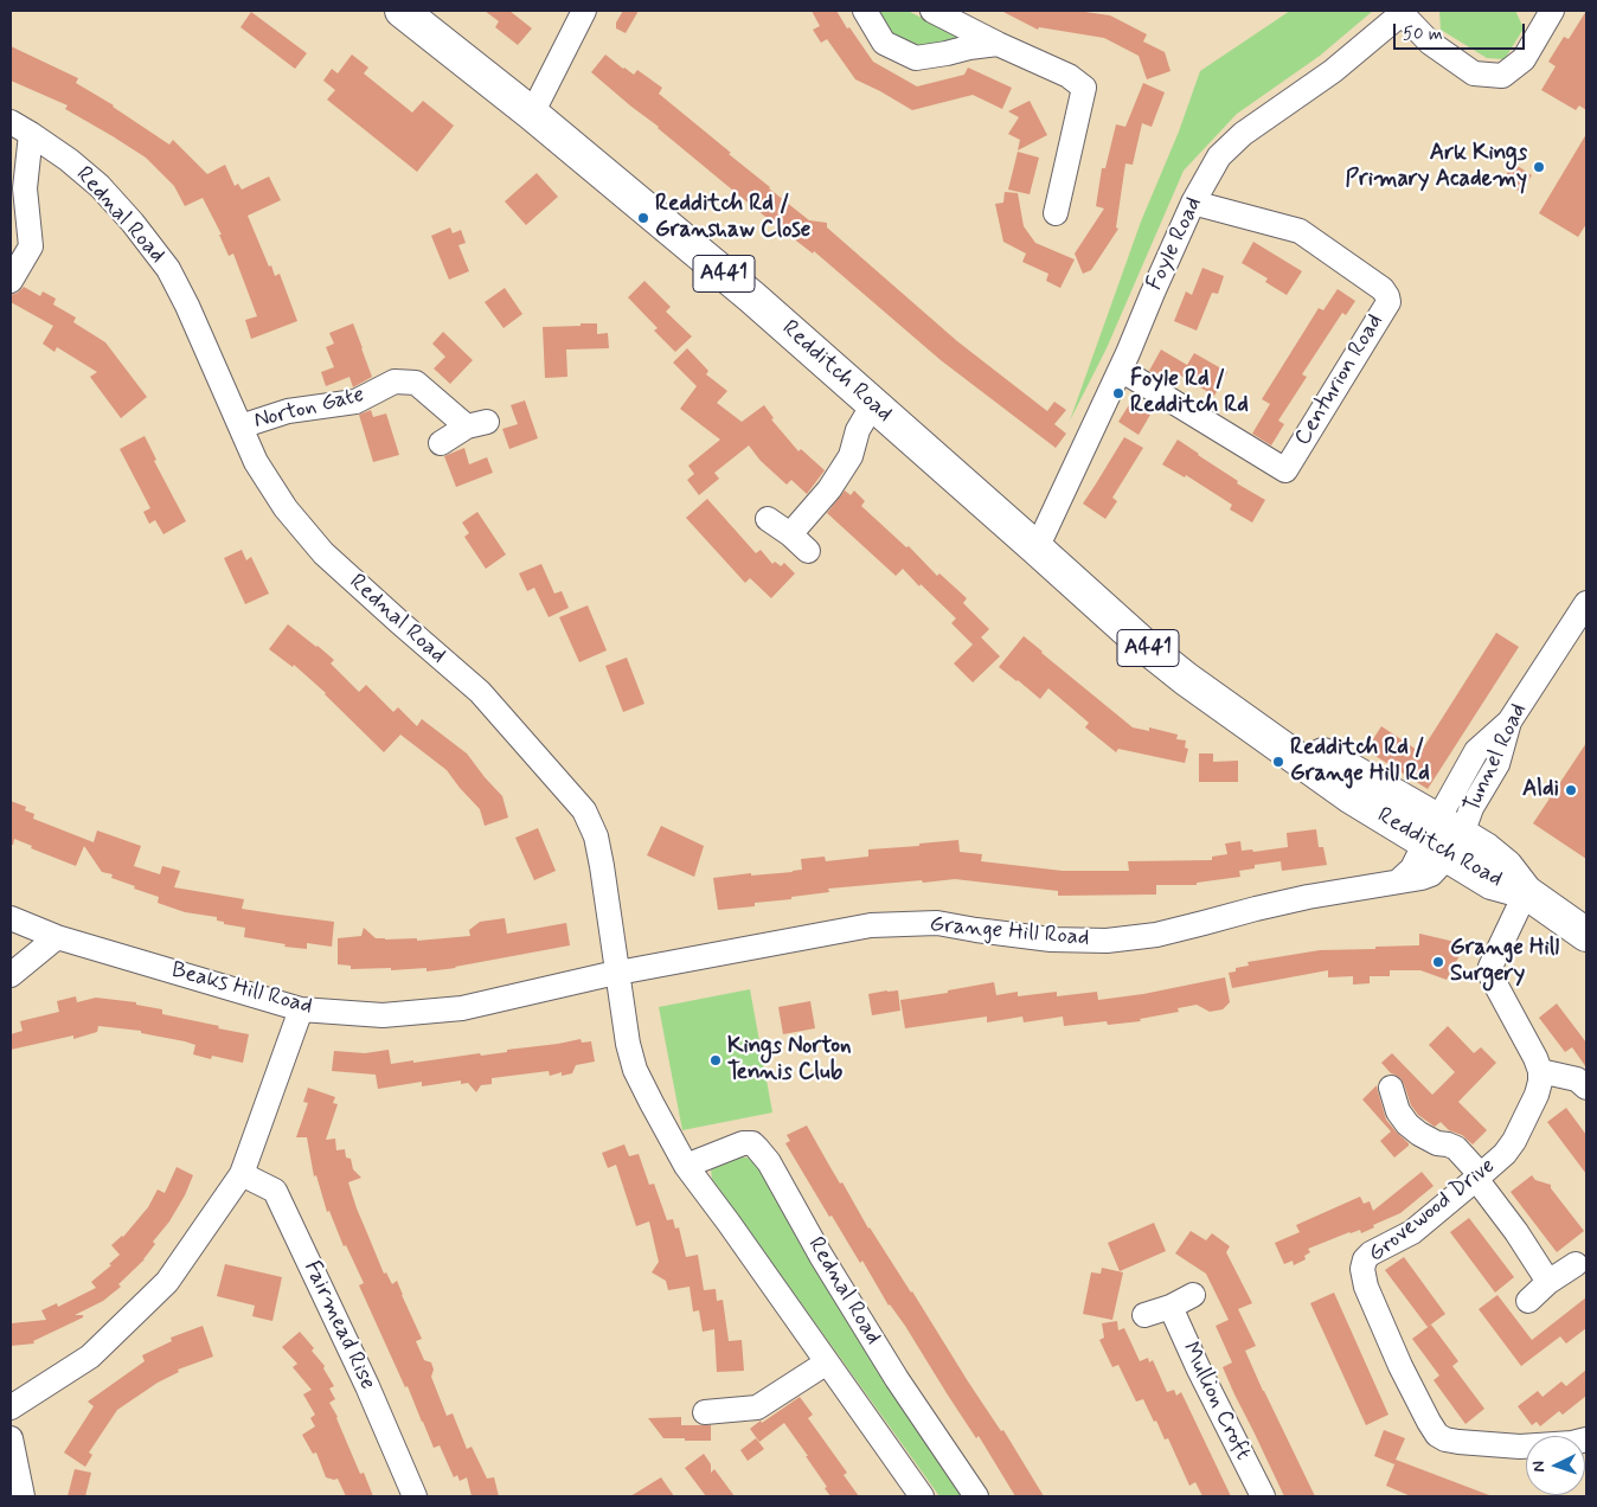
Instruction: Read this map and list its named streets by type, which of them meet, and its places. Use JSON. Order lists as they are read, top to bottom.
{
  "streets": {
    "highway": ["A441", "Redditch Road"],
    "street": [
      "Rednal Road",
      "Foyle Road",
      "Centurion Road",
      "Norton Gate",
      "Tunnel Road",
      "Grange Hill Road",
      "Beaks Hill Road",
      "Grovewood Drive",
      "Fairmead Rise",
      "Mullion Croft"
    ]
  },
  "crossings": [
    ["Rednal Road", "Norton Gate"],
    ["Rednal Road", "Grange Hill Road"],
    ["Rednal Road", "Beaks Hill Road"],
    ["Foyle Road", "Redditch Road"],
    ["Foyle Road", "Centurion Road"],
    ["Redditch Road", "Tunnel Road"],
    ["Redditch Road", "Grange Hill Road"],
    ["Tunnel Road", "Grange Hill Road"],
    ["Grange Hill Road", "Beaks Hill Road"]
  ],
  "places": [
    "Ark Kings Primary Academy",
    "Redditch Rd / Granshaw Close",
    "Foyle Rd / Redditch Rd",
    "Redditch Rd / Grange Hill Rd",
    "Aldi",
    "Grange Hill Surgery",
    "Kings Norton Tennis Club"
  ],
  "scale_bar": "50 m",
  "north": "left"
}
